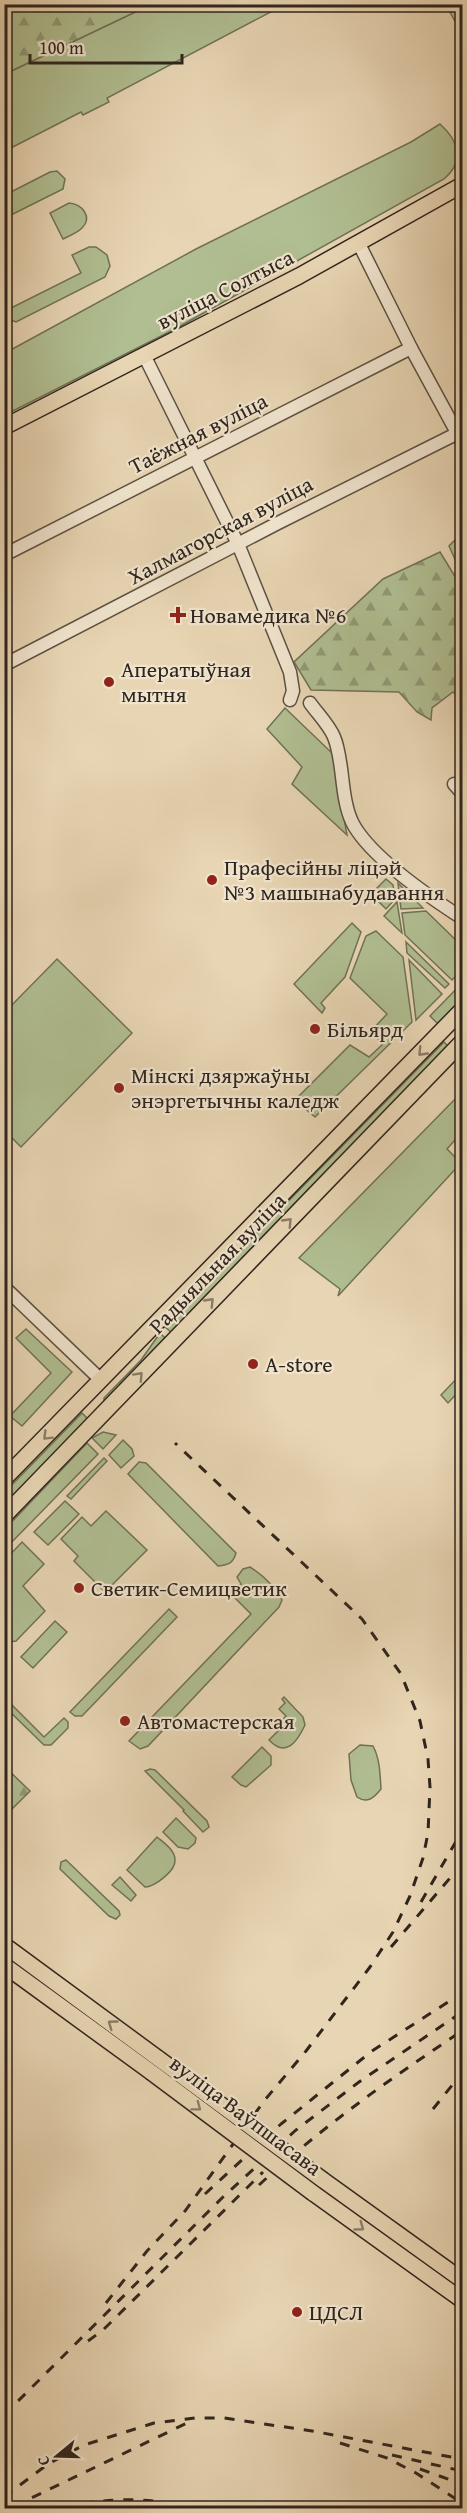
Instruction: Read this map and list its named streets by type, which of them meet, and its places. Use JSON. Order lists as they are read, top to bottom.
{
  "streets": {
    "main road": ["вуліца Солтыса", "Радыяльная вуліца", "вуліца Ваўпшасава"],
    "street": ["Таёжная вуліца", "Халмагорская вуліца"]
  },
  "places": {
    "health": ["Новамедика №6"],
    "other": [
      "Аператыўная мытня",
      "Прафесійны ліцэй №3 машынабудавання",
      "Більярд",
      "Мінскі дзяржаўны энэргетычны каледж",
      "А-store",
      "Светик-Семицветик",
      "Автомастерская",
      "ЦДСЛ"
    ]
  },
  "scale_bar": "100 m",
  "north": "left"
}
